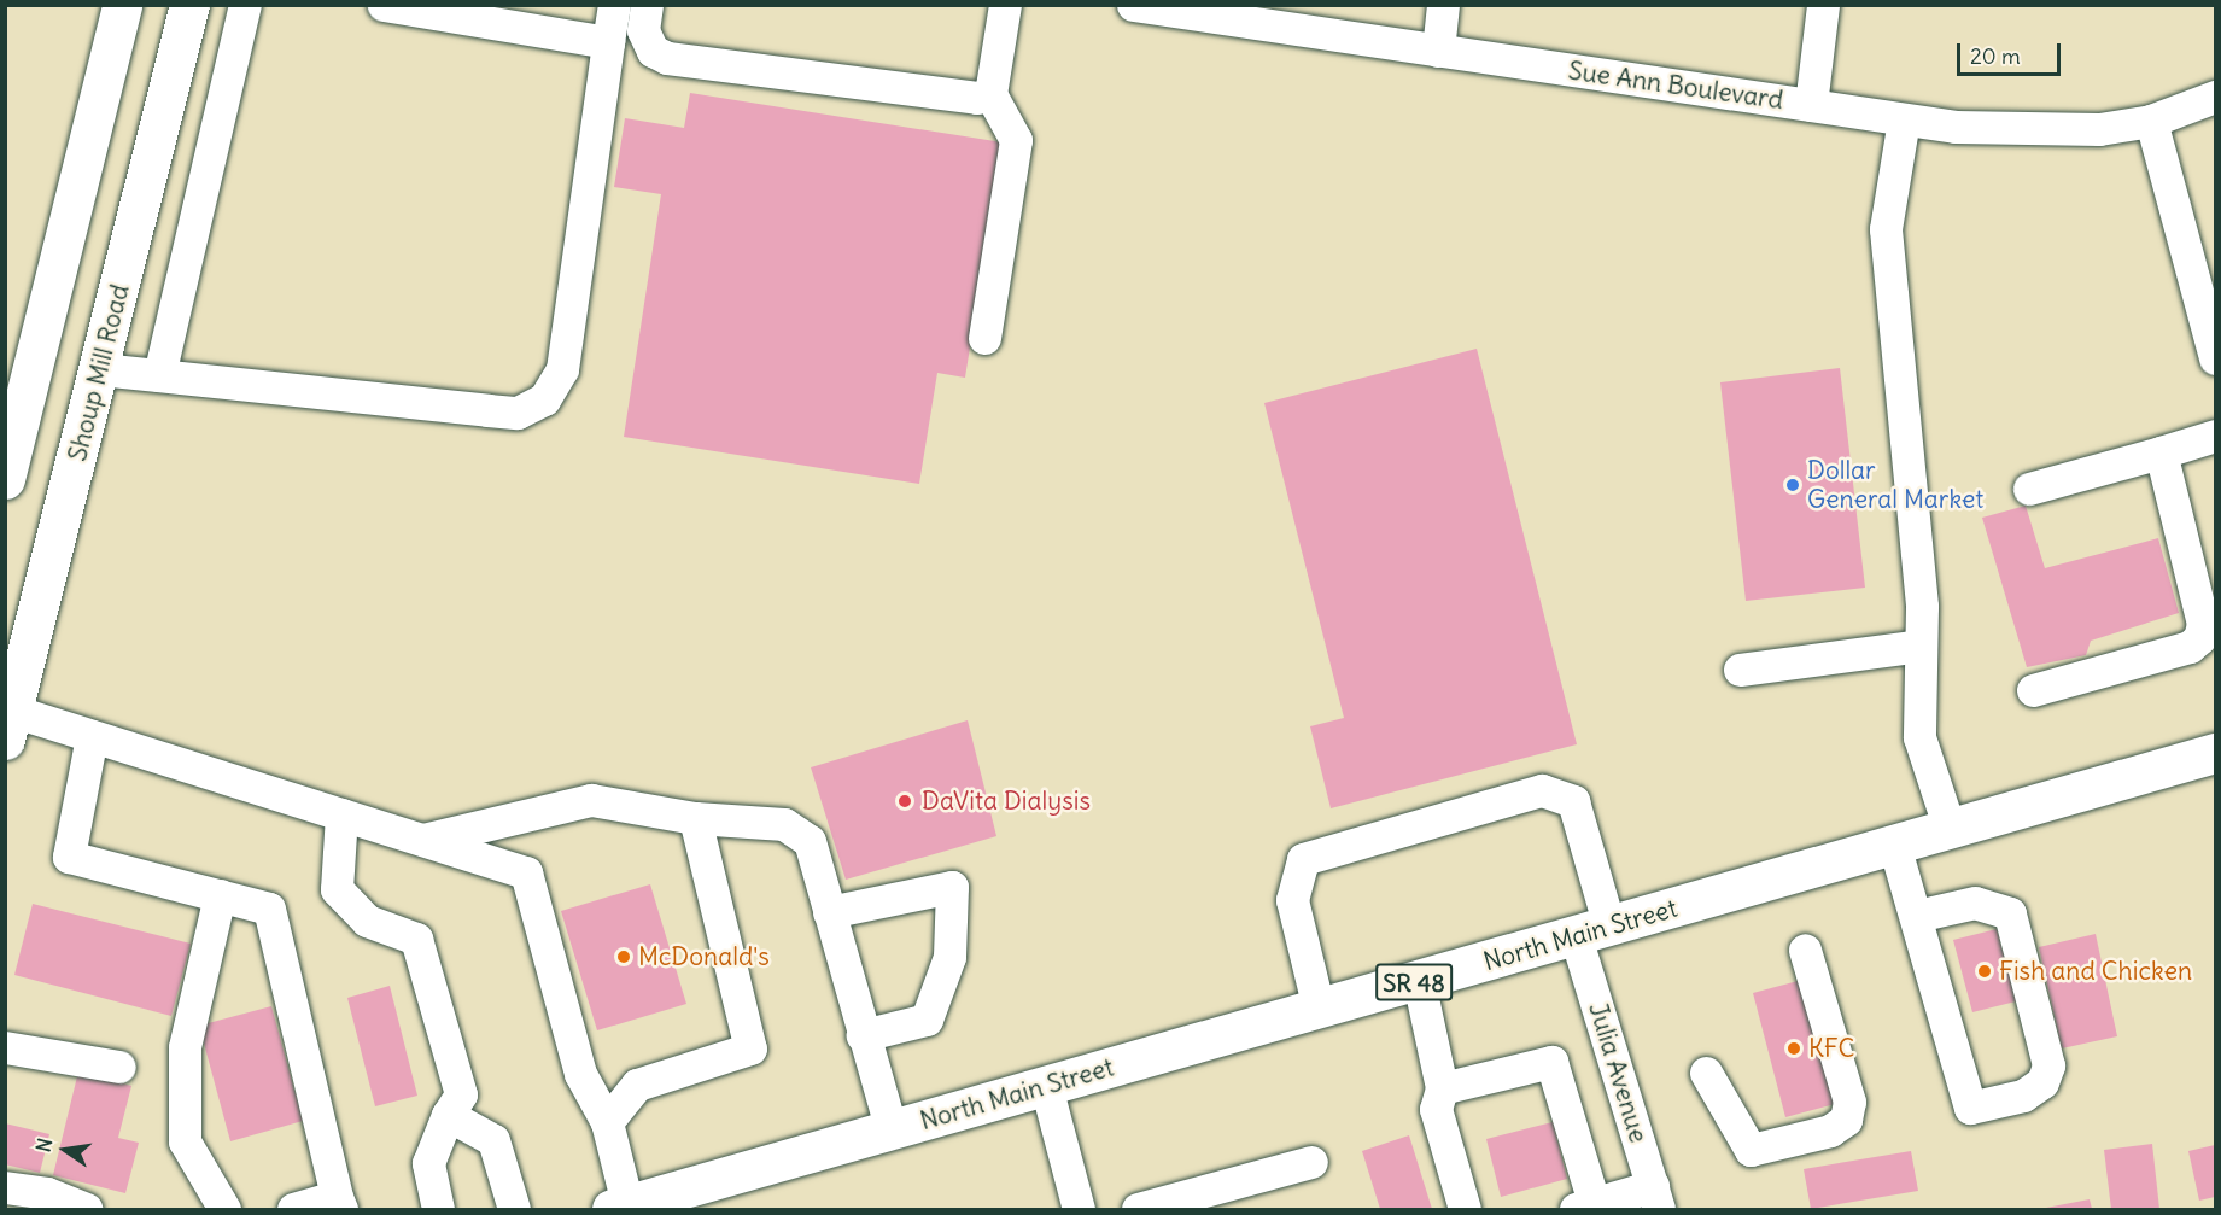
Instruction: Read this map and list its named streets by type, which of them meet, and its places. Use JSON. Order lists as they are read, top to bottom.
{
  "streets": {
    "main road": ["Shoup Mill Road", "North Main Street", "SR 48"],
    "street": ["Sue Ann Boulevard", "Julia Avenue"]
  },
  "crossings": [
    ["North Main Street", "Julia Avenue"]
  ],
  "places": [
    "Dollar General Market",
    "DaVita Dialysis",
    "McDonald's",
    "Fish and Chicken",
    "KFC"
  ],
  "scale_bar": "20 m",
  "north": "left"
}
